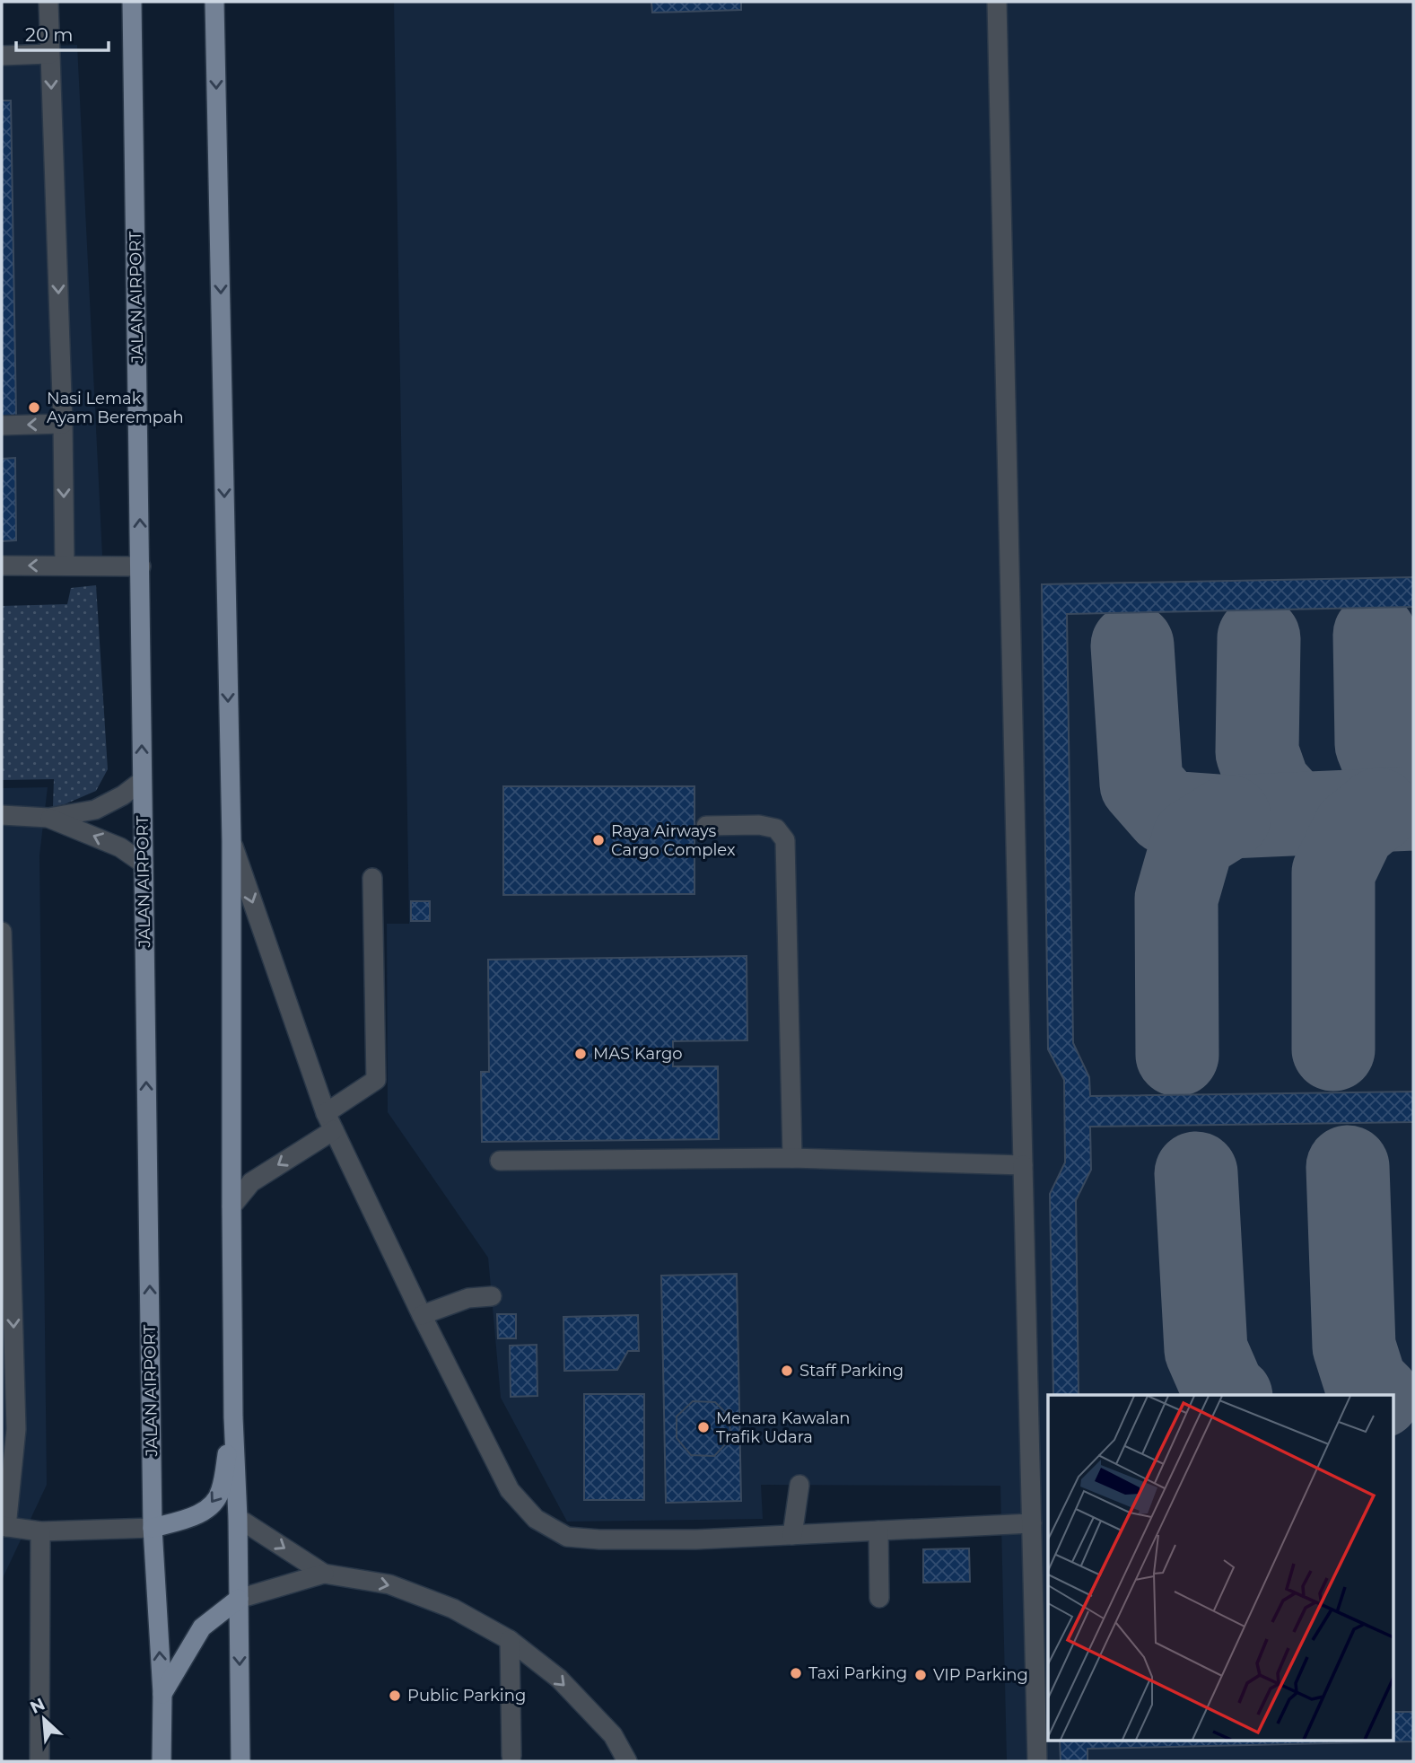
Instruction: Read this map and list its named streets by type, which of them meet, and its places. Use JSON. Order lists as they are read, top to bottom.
{
  "streets": {
    "main road": ["JALAN AIRPORT"]
  },
  "places": [
    "Nasi Lemak Ayam Berempah",
    "Raya Airways Cargo Complex",
    "MAS Kargo",
    "Staff Parking",
    "Menara Kawalan Trafik Udara",
    "Taxi Parking",
    "VIP Parking",
    "Public Parking"
  ],
  "scale_bar": "20 m",
  "north": "top left"
}
